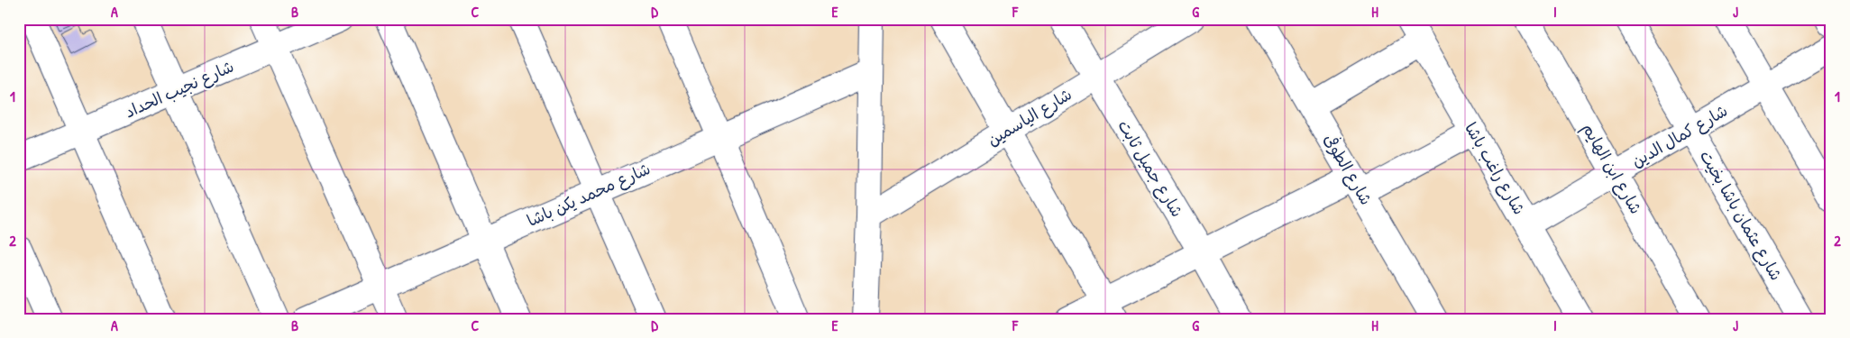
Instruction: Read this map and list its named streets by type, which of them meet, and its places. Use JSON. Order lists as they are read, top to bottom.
{
  "streets": {
    "street": [
      "شارع نجيب الحداد",
      "شارع الياسمين",
      "شارع كمال الدين",
      "شارع جميل ثابت",
      "شارع راغب باشا",
      "شارع ابن الهايم",
      "شارع الطوفى",
      "شارع محمد يكن باشا",
      "شارع عثمان باشا بخيت"
    ]
  },
  "crossings": [
    ["شارع الياسمين", "شارع جميل ثابت"],
    ["شارع كمال الدين", "شارع راغب باشا"],
    ["شارع كمال الدين", "شارع ابن الهايم"],
    ["شارع كمال الدين", "شارع عثمان باشا بخيت"]
  ],
  "grid": {
    "columns": [
      "A",
      "B",
      "C",
      "D",
      "E",
      "F",
      "G",
      "H",
      "I",
      "J"
    ],
    "rows": ["1", "2"]
  }
}
